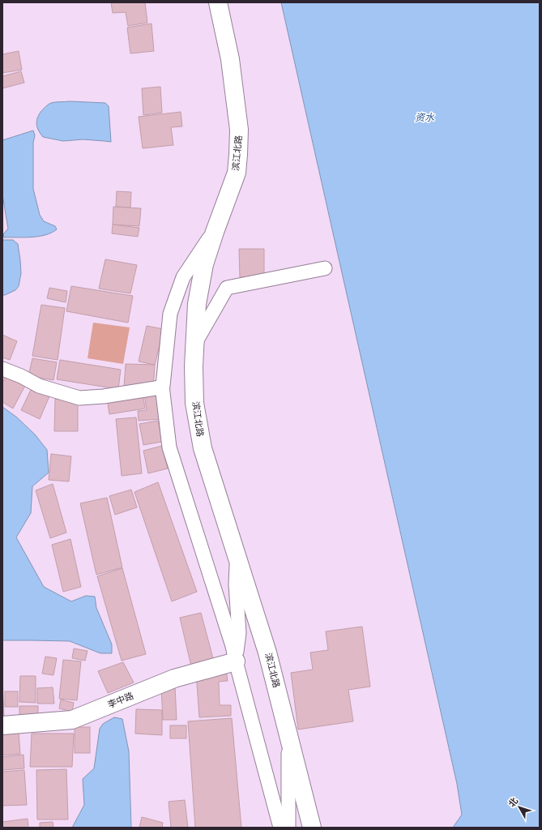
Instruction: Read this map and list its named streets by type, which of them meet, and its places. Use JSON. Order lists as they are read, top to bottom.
{
  "streets": {
    "street": ["滨江北路", "李中路"]
  },
  "water": ["资水"],
  "north": "top left"
}
